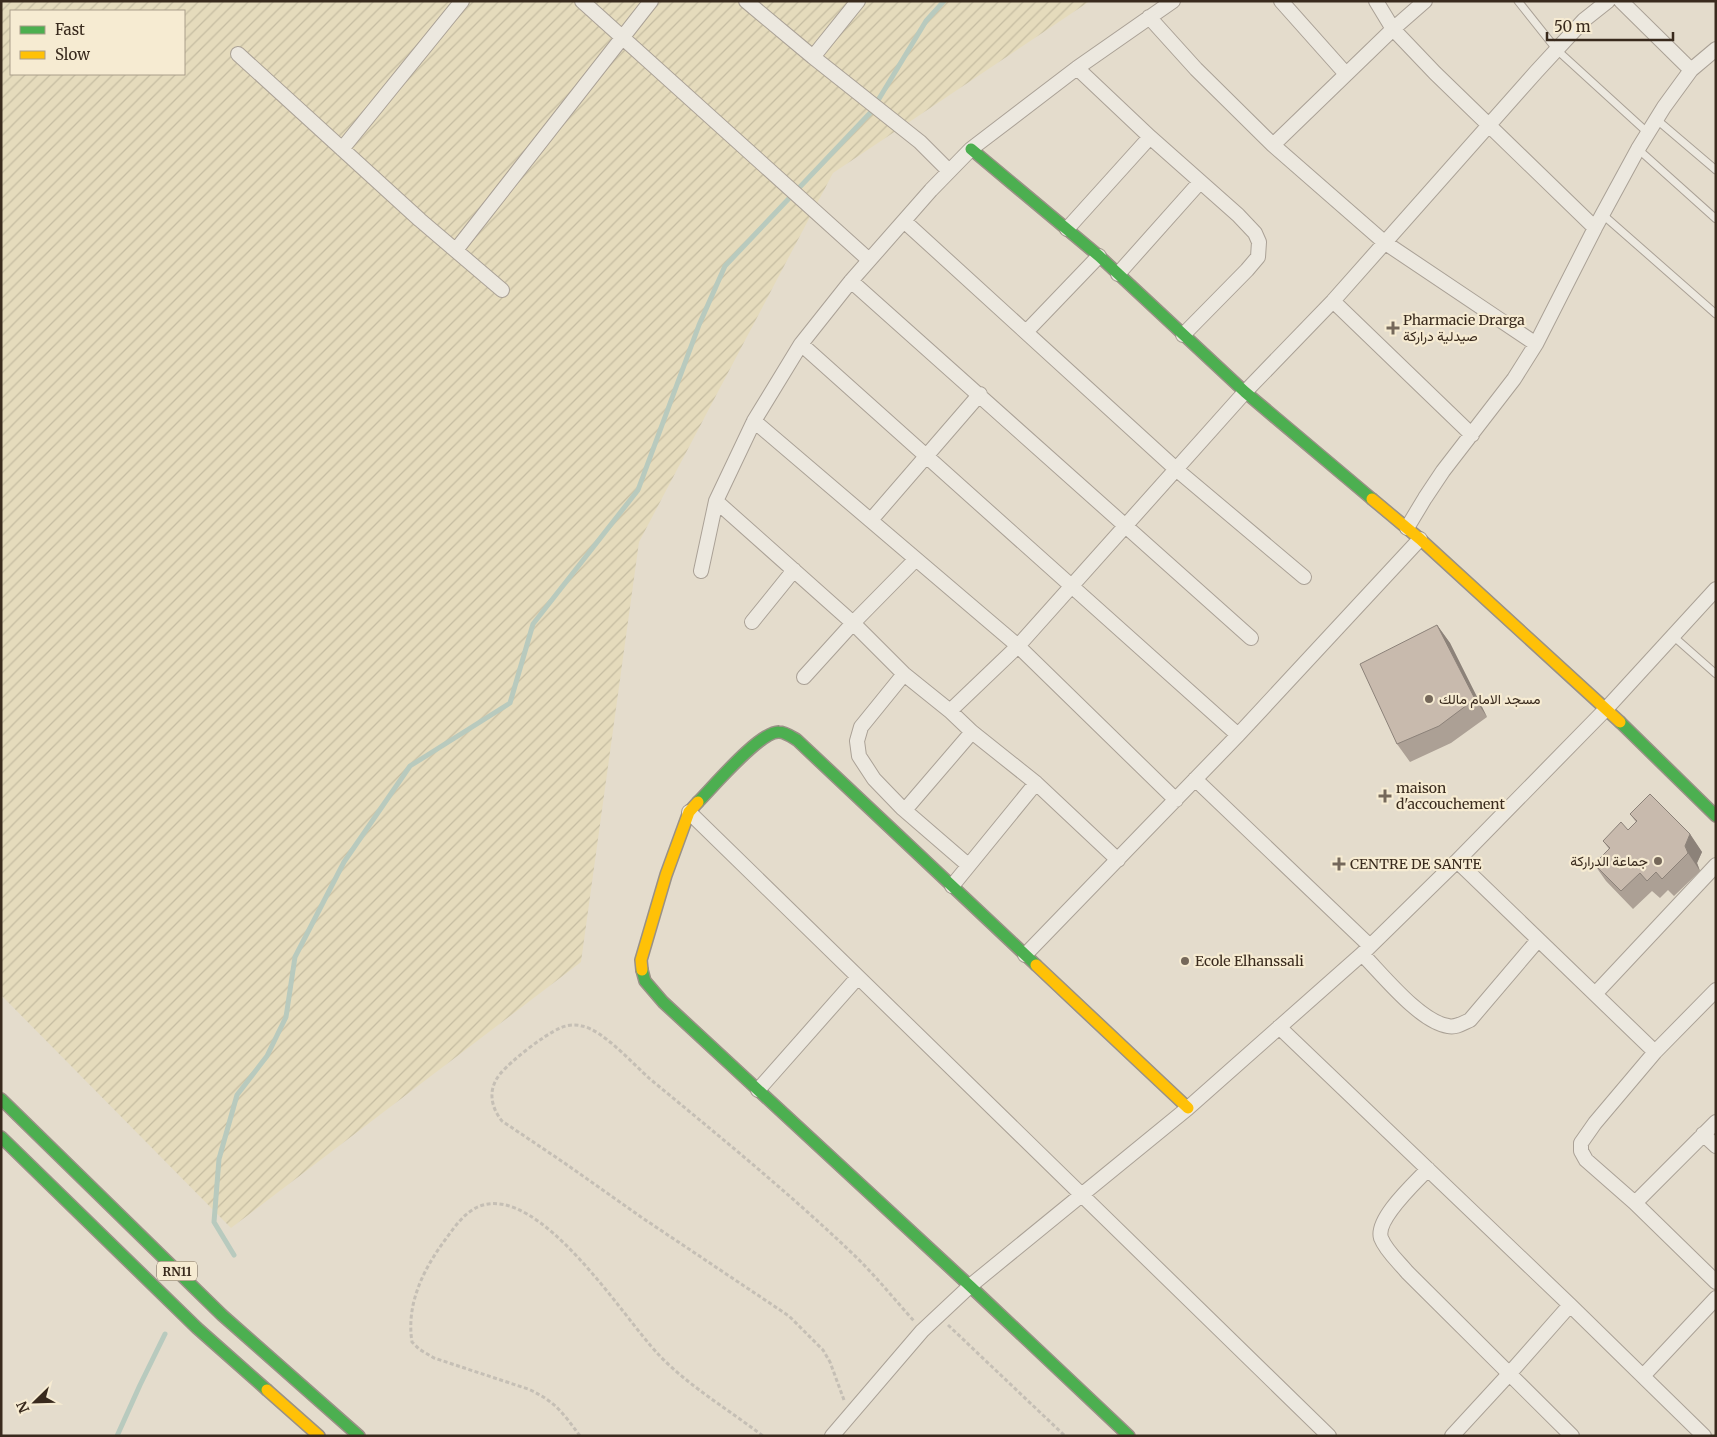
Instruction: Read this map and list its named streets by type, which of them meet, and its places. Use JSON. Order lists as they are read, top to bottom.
{
  "streets": {
    "main road": ["RN11"]
  },
  "places": {
    "health": ["Pharmacie Drarga صيدلية دراركة", "maison d'accouchement", "CENTRE DE SANTE"],
    "other": ["مسجد الامام مالك", "جماعة الدراركة", "Ecole Elhanssali"]
  },
  "legend": ["Fast", "Slow"],
  "scale_bar": "50 m",
  "north": "bottom left"
}
